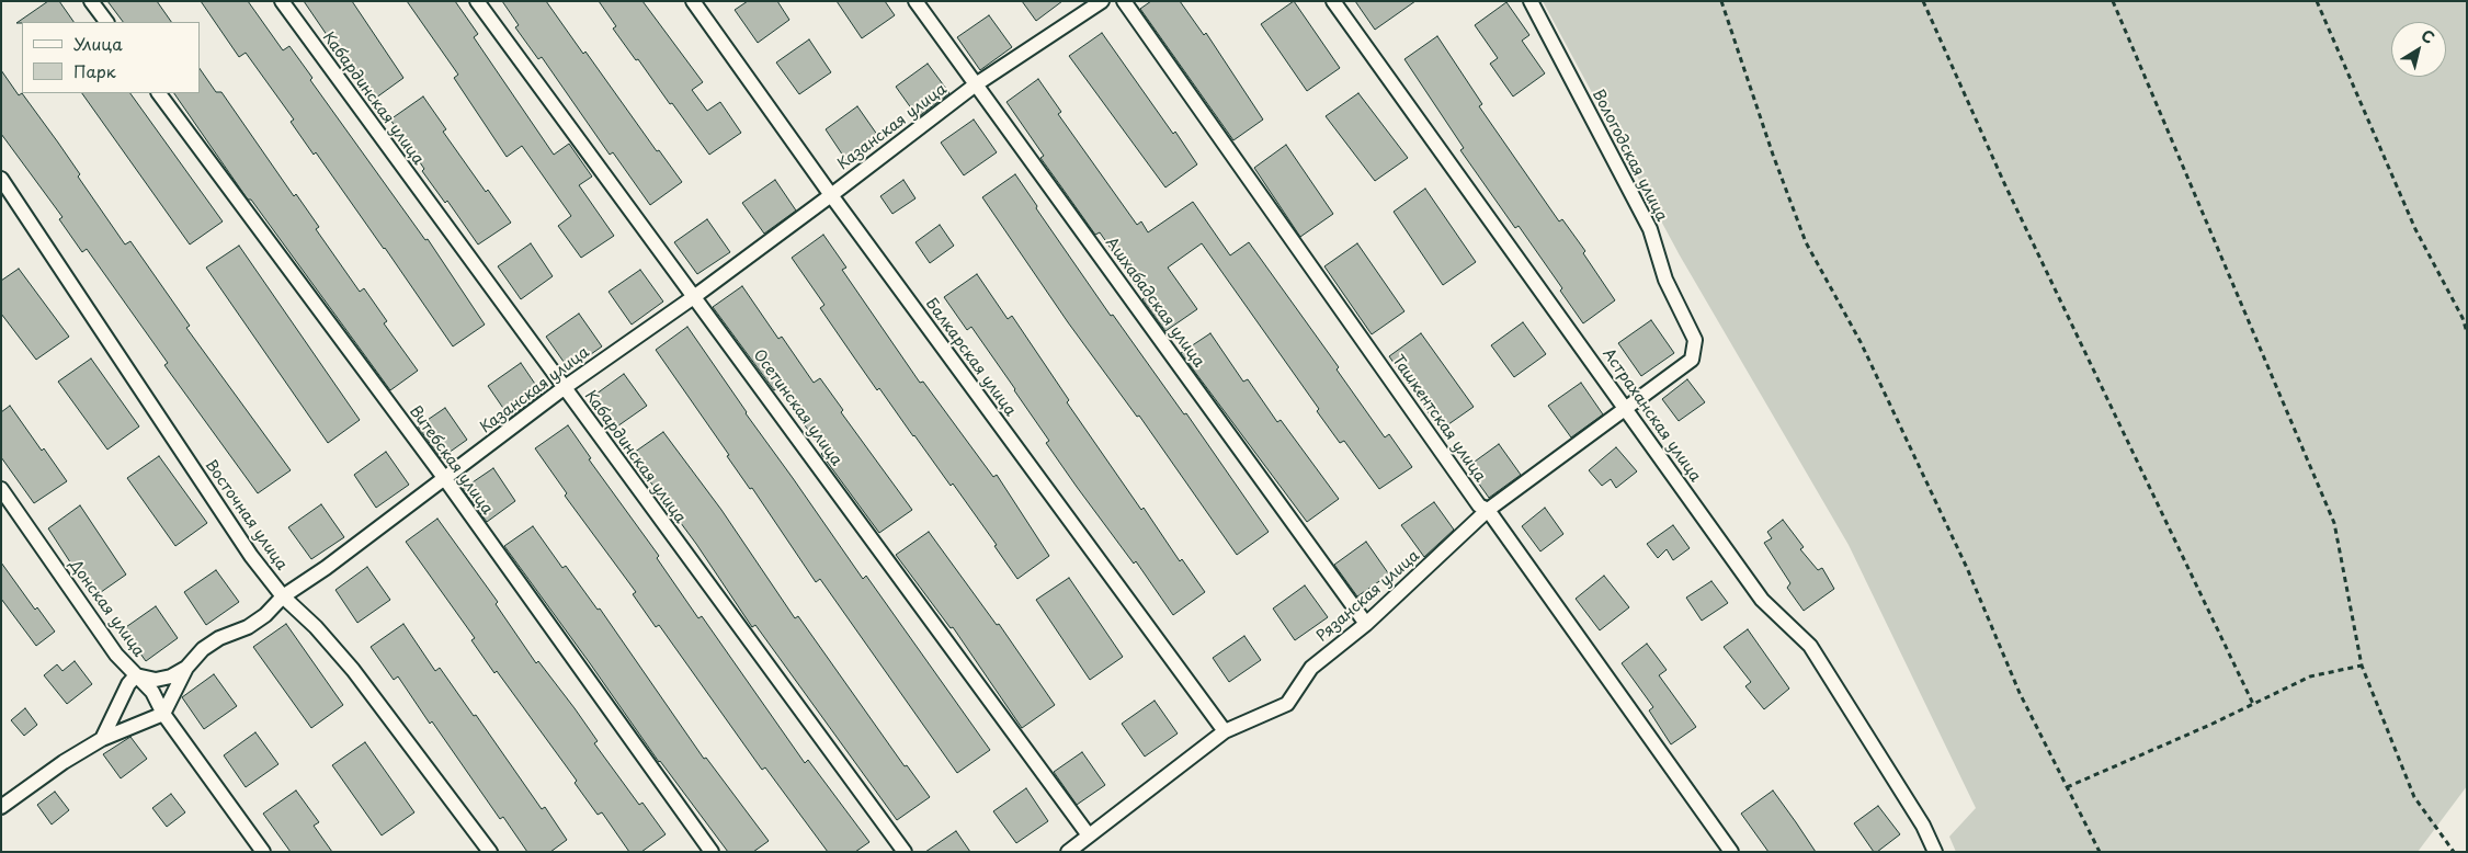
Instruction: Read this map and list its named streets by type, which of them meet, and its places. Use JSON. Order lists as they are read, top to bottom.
{
  "streets": {
    "street": [
      "Кабардинская улица",
      "Казанская улица",
      "Вологодская улица",
      "Ашхабадская улица",
      "Балкарская улица",
      "Осетинская улица",
      "Астраханская улица",
      "Ташкентская улица",
      "Витебская улица",
      "Восточная улица",
      "Рязанская улица",
      "Донская улица"
    ]
  },
  "crossings": [
    ["Кабардинская улица", "Казанская улица"],
    ["Казанская улица", "Ашхабадская улица"],
    ["Казанская улица", "Балкарская улица"],
    ["Казанская улица", "Осетинская улица"],
    ["Казанская улица", "Витебская улица"],
    ["Казанская улица", "Восточная улица"],
    ["Казанская улица", "Донская улица"],
    ["Вологодская улица", "Рязанская улица"],
    ["Ашхабадская улица", "Рязанская улица"],
    ["Балкарская улица", "Рязанская улица"],
    ["Осетинская улица", "Рязанская улица"],
    ["Астраханская улица", "Рязанская улица"],
    ["Ташкентская улица", "Рязанская улица"]
  ],
  "legend": ["Улица", "Парк"],
  "north": "top right"
}
